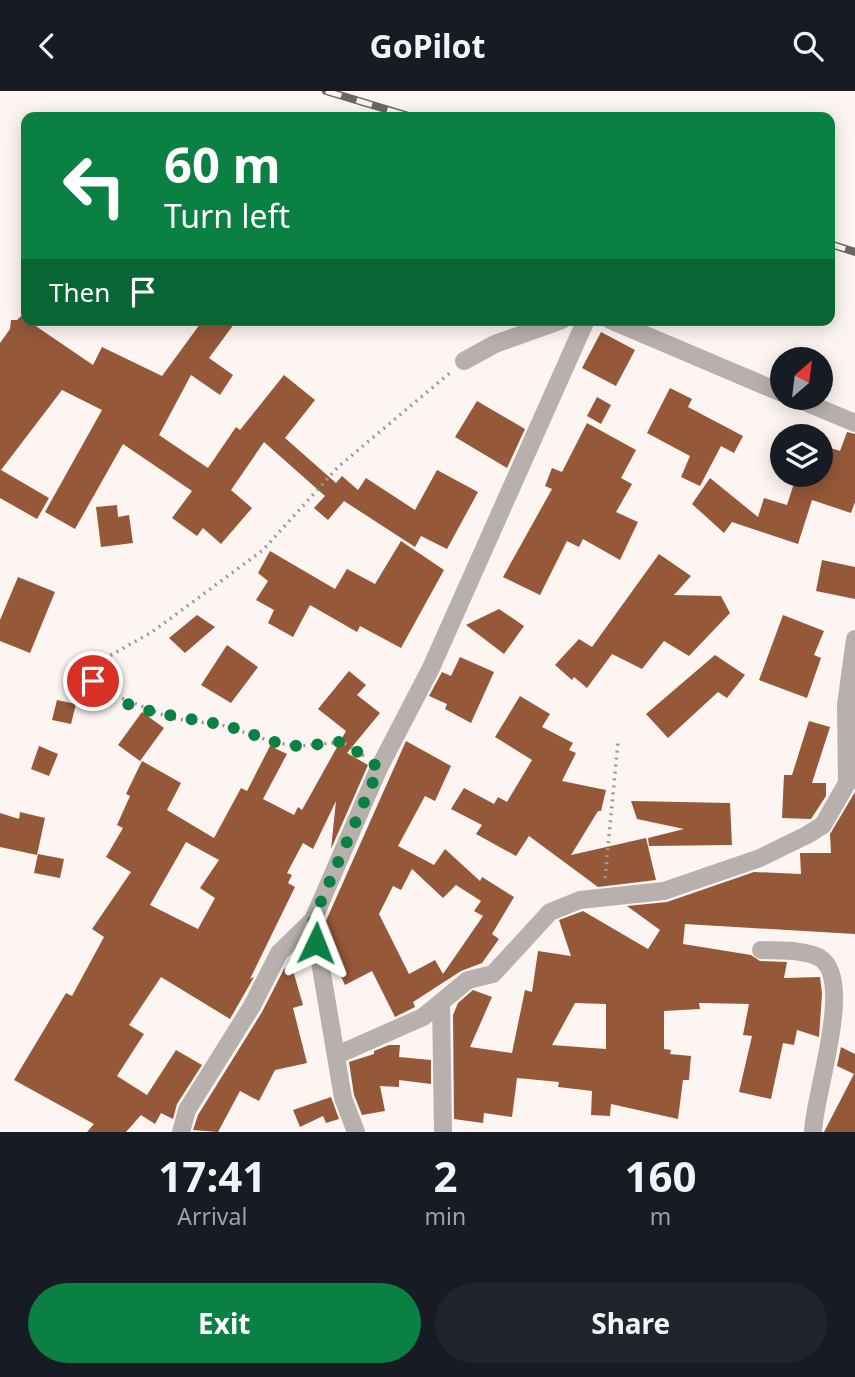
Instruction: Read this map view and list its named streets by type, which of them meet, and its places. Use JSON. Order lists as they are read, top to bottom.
{
  "north": "top right",
  "page": {
    "header": "GoPilot",
    "turn": ["60 m", "Turn left"],
    "then": "Then",
    "eta": [
      "17:41",
      "Arrival",
      "2",
      "min",
      "160",
      "m"
    ],
    "buttons": ["Exit", "Share"]
  }
}
